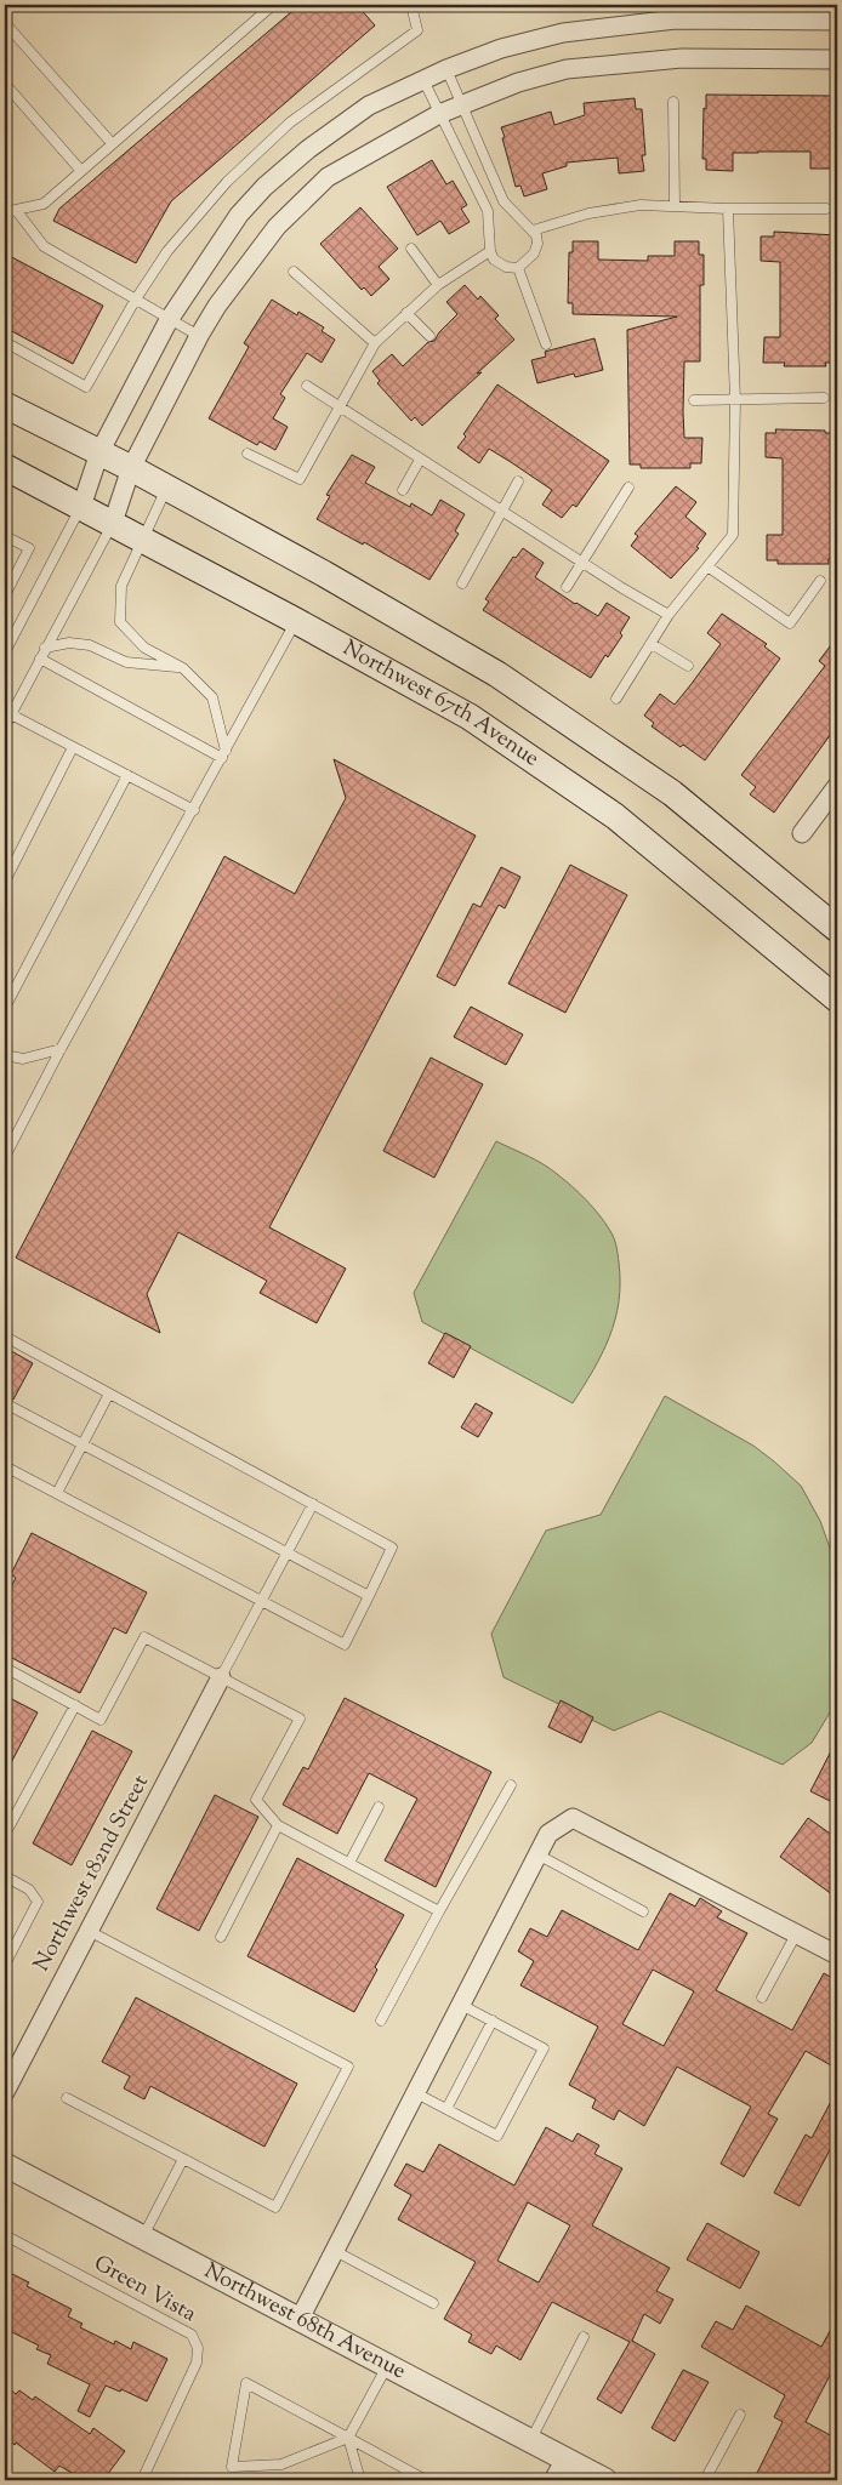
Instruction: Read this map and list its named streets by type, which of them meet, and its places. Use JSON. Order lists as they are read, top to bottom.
{
  "streets": {
    "main road": ["Northwest 67th Avenue"],
    "street": ["Northwest 182nd Street", "Northwest 68th Avenue"],
    "lane": ["Green Vista"]
  }
}
